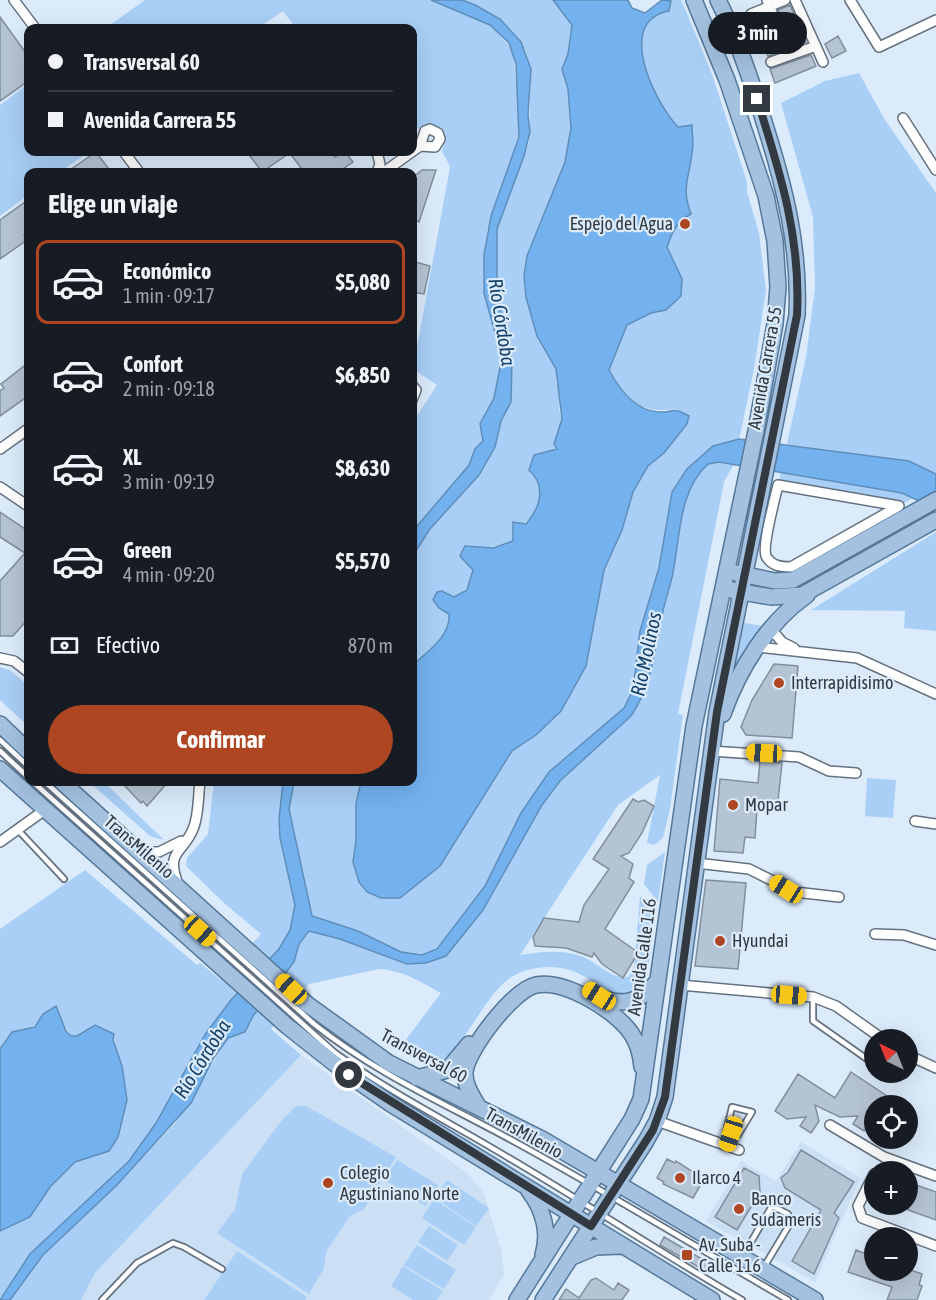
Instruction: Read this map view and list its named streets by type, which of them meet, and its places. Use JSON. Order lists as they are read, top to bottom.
{
  "streets": {
    "main road": ["Avenida Carrera 55", "Avenida Calle 116", "Transversal 60"],
    "lane": ["TransMilenio"]
  },
  "crossings": [
    ["Avenida Carrera 55", "Avenida Calle 116"],
    ["TransMilenio", "Avenida Calle 116"],
    ["TransMilenio", "Transversal 60"],
    ["Avenida Calle 116", "Transversal 60"]
  ],
  "water": ["Río Córdoba", "Río Molinos"],
  "places": {
    "other": [
      "Espejo del Agua",
      "Interrapidisimo",
      "Mopar",
      "Hyundai",
      "Ilarco 4",
      "Colegio Agustiniano Norte",
      "Banco Sudameris"
    ],
    "transit": ["Av. Suba - Calle 116"]
  },
  "north": "top left",
  "page": {
    "bubble": "3 min",
    "banner": ["Transversal 60", "Avenida Carrera 55"],
    "heading": "Elige un viaje",
    "list": [
      {
        "name": "Económico",
        "note": "1 min · 09:17",
        "value": "$5,080"
      },
      {
        "name": "Confort",
        "note": "2 min · 09:18",
        "value": "$6,850"
      },
      {
        "name": "XL",
        "note": "3 min · 09:19",
        "value": "$8,630"
      },
      {
        "name": "Green",
        "note": "4 min · 09:20",
        "value": "$5,570"
      }
    ],
    "pay": ["Efectivo", "870 m"],
    "buttons": "Confirmar",
    "map_buttons": ["+", "−"]
  }
}
